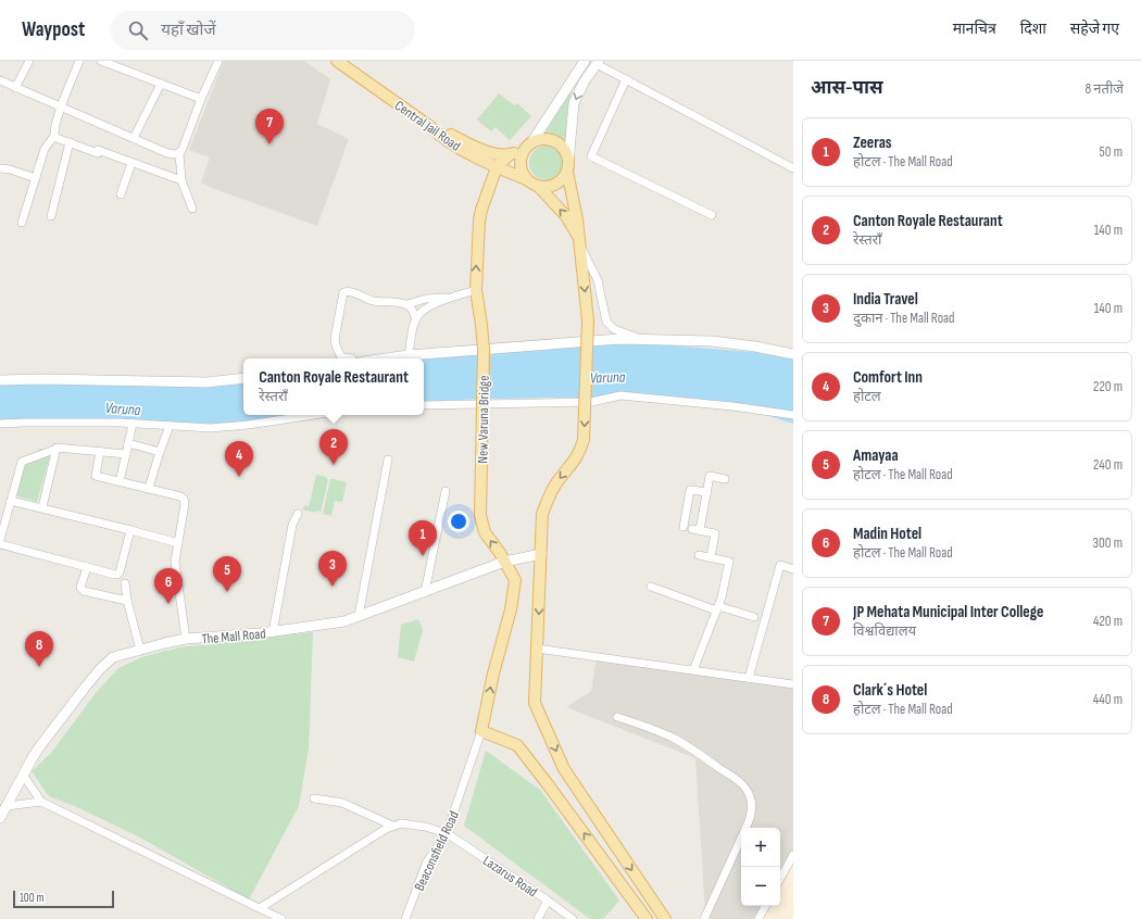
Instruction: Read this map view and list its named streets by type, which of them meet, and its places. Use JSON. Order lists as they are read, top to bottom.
{
  "streets": {
    "main road": ["Central Jail Road", "New Varuna Bridge"],
    "street": ["The Mall Road", "Beaconsfield Road", "Lazarus Road"]
  },
  "crossings": [
    ["Central Jail Road", "New Varuna Bridge"],
    ["New Varuna Bridge", "The Mall Road"],
    ["New Varuna Bridge", "Beaconsfield Road"],
    ["Beaconsfield Road", "Lazarus Road"]
  ],
  "water": ["Varuna"],
  "scale_bar": "100 m",
  "page": {
    "header": "Waypost",
    "search": "यहाँ खोजें",
    "nav": ["मानचित्र", "दिशा", "सहेजे गए"],
    "heading": ["आस-पास", "8 नतीजे"],
    "pins": [
      "7",
      "2",
      "4",
      "1",
      "3",
      "5",
      "6",
      "8"
    ],
    "list": [
      {
        "mark": "1",
        "name": "Zeeras",
        "note": "होटल · The Mall Road",
        "value": "50 m"
      },
      {
        "mark": "2",
        "name": "Canton Royale Restaurant",
        "note": "रेस्तराँ",
        "value": "140 m"
      },
      {
        "mark": "3",
        "name": "India Travel",
        "note": "दुकान · The Mall Road",
        "value": "140 m"
      },
      {
        "mark": "4",
        "name": "Comfort Inn",
        "note": "होटल",
        "value": "220 m"
      },
      {
        "mark": "5",
        "name": "Amayaa",
        "note": "होटल · The Mall Road",
        "value": "240 m"
      },
      {
        "mark": "6",
        "name": "Madin Hotel",
        "note": "होटल · The Mall Road",
        "value": "300 m"
      },
      {
        "mark": "7",
        "name": "JP Mehata Municipal Inter College",
        "note": "विश्वविद्यालय",
        "value": "420 m"
      },
      {
        "mark": "8",
        "name": "Clark´s Hotel",
        "note": "होटल · The Mall Road",
        "value": "440 m"
      }
    ],
    "popup": ["Canton Royale Restaurant", "रेस्तराँ"],
    "map_buttons": ["+", "−"],
    "scale": "100 m"
  }
}
